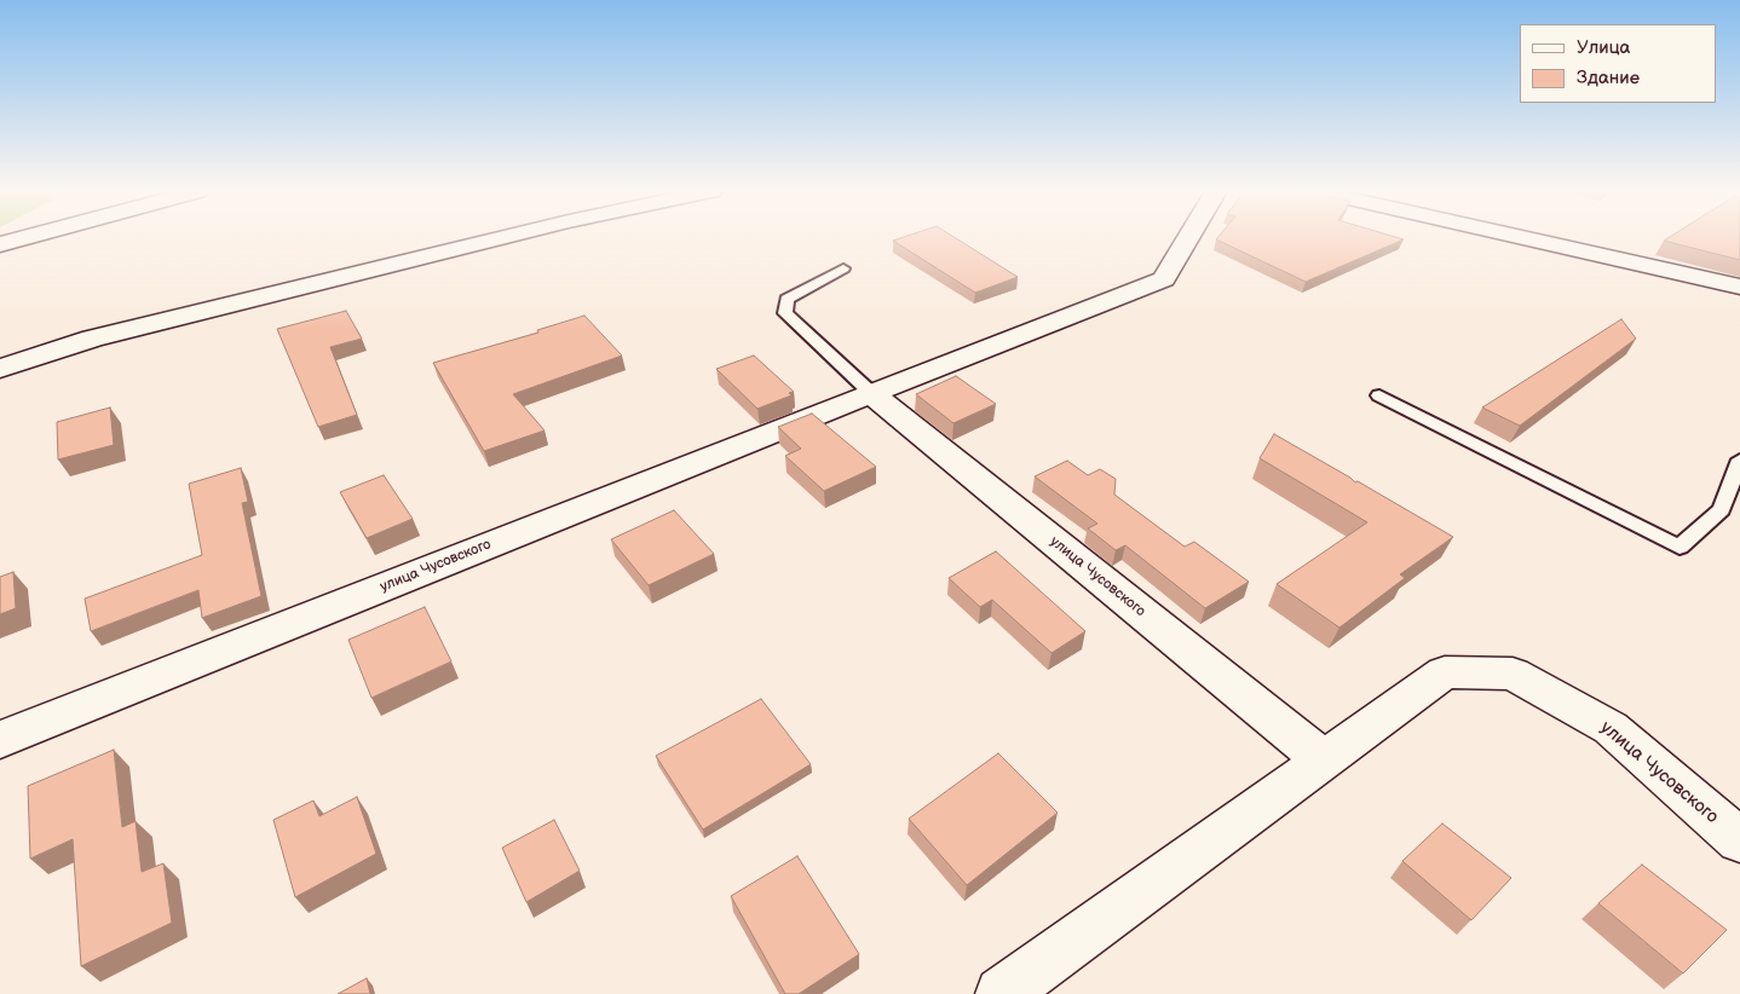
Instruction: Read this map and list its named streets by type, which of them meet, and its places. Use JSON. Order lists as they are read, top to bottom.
{
  "streets": {
    "street": ["улица Чусовского"]
  },
  "legend": ["Улица", "Здание"]
}
